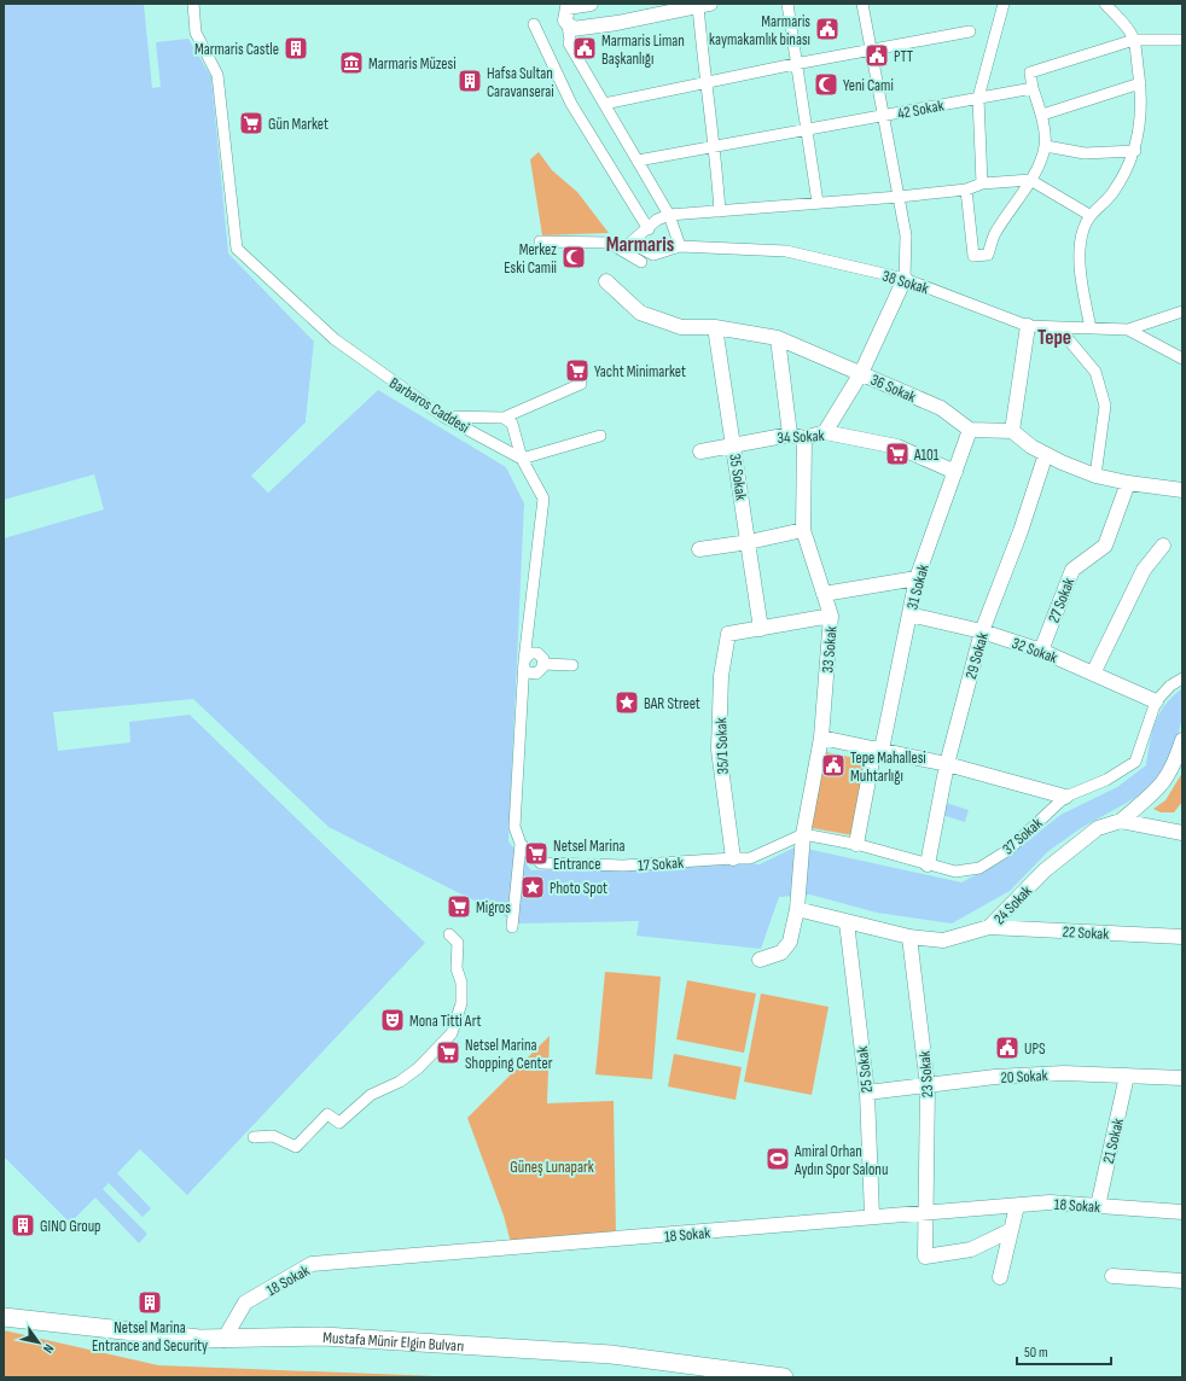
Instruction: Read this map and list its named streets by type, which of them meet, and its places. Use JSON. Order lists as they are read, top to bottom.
{
  "streets": {
    "street": [
      "42 Sokak",
      "38 Sokak",
      "36 Sokak",
      "Barbaros Caddesi",
      "34 Sokak",
      "35 Sokak",
      "31 Sokak",
      "27 Sokak",
      "33 Sokak",
      "32 Sokak",
      "29 Sokak",
      "35/1 Sokak",
      "37 Sokak",
      "17 Sokak",
      "24 Sokak",
      "22 Sokak",
      "25 Sokak",
      "23 Sokak",
      "20 Sokak",
      "21 Sokak",
      "18 Sokak",
      "Mustafa Münir Elgin Bulvarı"
    ]
  },
  "crossings": [
    ["36 Sokak", "35 Sokak"],
    ["36 Sokak", "31 Sokak"],
    ["34 Sokak", "35 Sokak"],
    ["34 Sokak", "31 Sokak"],
    ["34 Sokak", "33 Sokak"],
    ["35 Sokak", "35/1 Sokak"],
    ["31 Sokak", "32 Sokak"],
    ["31 Sokak", "37 Sokak"],
    ["27 Sokak", "32 Sokak"],
    ["33 Sokak", "37 Sokak"],
    ["33 Sokak", "17 Sokak"],
    ["33 Sokak", "24 Sokak"],
    ["32 Sokak", "29 Sokak"],
    ["32 Sokak", "37 Sokak"],
    ["29 Sokak", "37 Sokak"],
    ["35/1 Sokak", "17 Sokak"],
    ["37 Sokak", "17 Sokak"],
    ["24 Sokak", "22 Sokak"],
    ["24 Sokak", "25 Sokak"],
    ["24 Sokak", "23 Sokak"],
    ["25 Sokak", "20 Sokak"],
    ["25 Sokak", "18 Sokak"],
    ["23 Sokak", "20 Sokak"],
    ["23 Sokak", "18 Sokak"],
    ["20 Sokak", "21 Sokak"],
    ["21 Sokak", "18 Sokak"],
    ["18 Sokak", "Mustafa Münir Elgin Bulvarı"]
  ],
  "districts": ["Marmaris", "Tepe"],
  "parks": ["Güneş Lunapark"],
  "places": {
    "public building": [
      "Marmaris kaymakamlık binası",
      "Marmaris Liman Başkanlığı",
      "PTT",
      "Tepe Mahallesi Muhtarlığı",
      "UPS"
    ],
    "building": [
      "Marmaris Castle",
      "Hafsa Sultan Caravanserai",
      "GINO Group",
      "Netsel Marina Entrance and Security"
    ],
    "museum": ["Marmaris Müzesi"],
    "mosque": ["Yeni Cami", "Merkez Eski Camii"],
    "supermarket": [
      "Gün Market",
      "Yacht Minimarket",
      "A101",
      "Netsel Marina Entrance",
      "Migros",
      "Netsel Marina Shopping Center"
    ],
    "place": ["BAR Street", "Photo Spot"],
    "theatre": ["Mona Titti Art"],
    "sports": ["Amiral Orhan Aydın Spor Salonu"]
  },
  "scale_bar": "50 m",
  "north": "bottom right"
}
